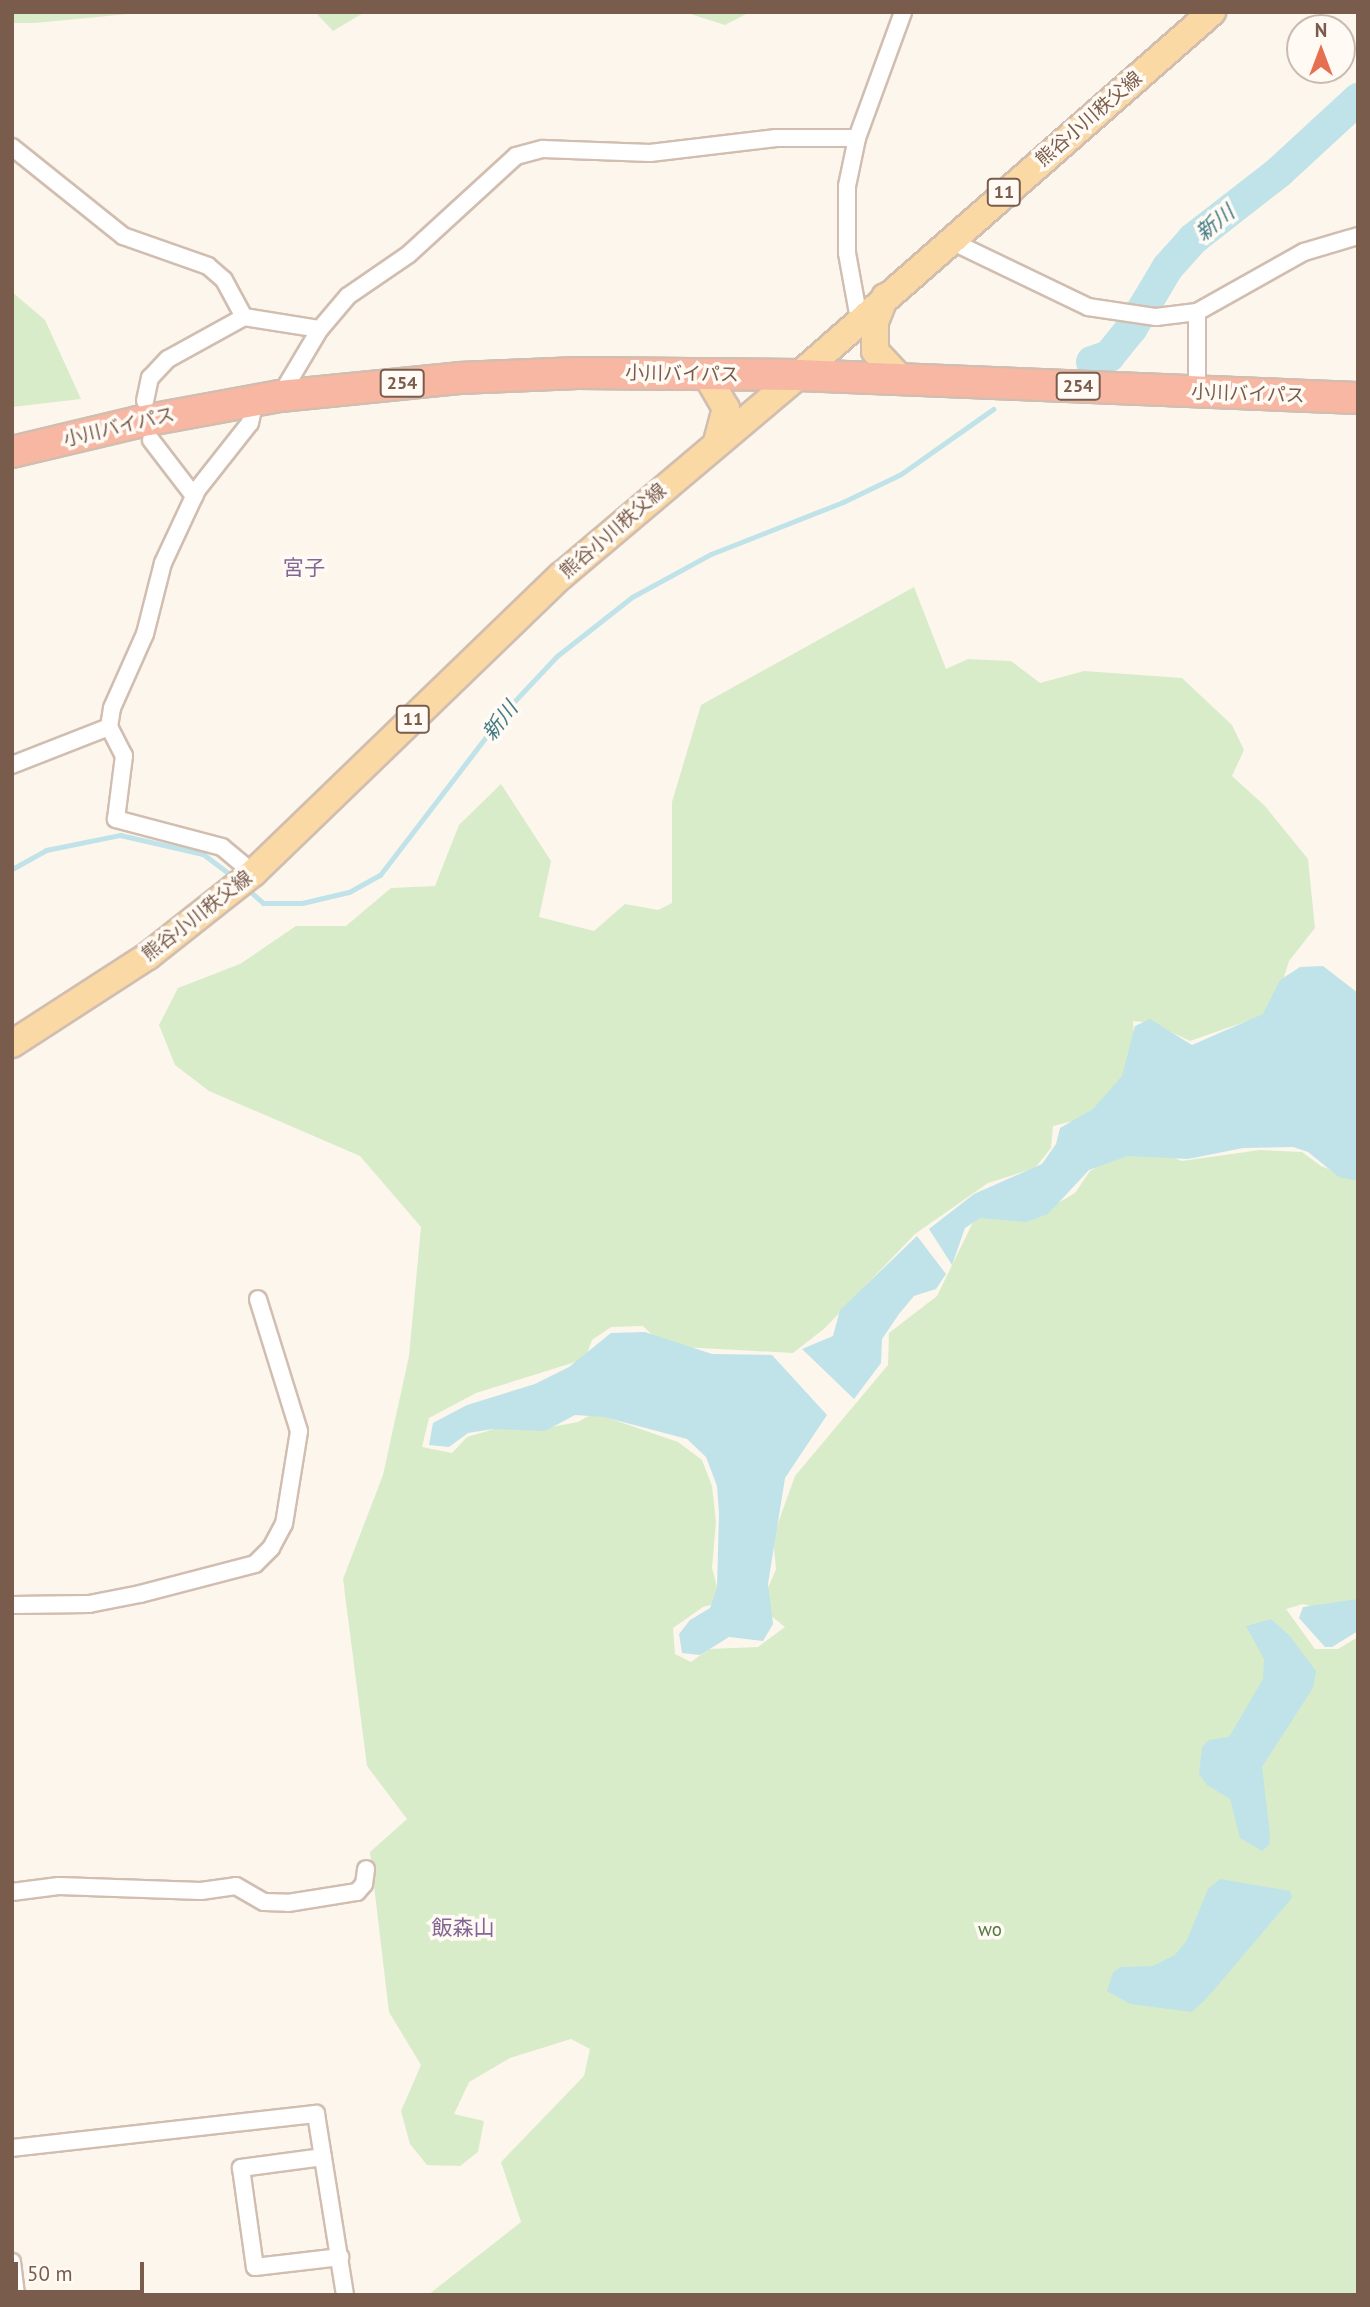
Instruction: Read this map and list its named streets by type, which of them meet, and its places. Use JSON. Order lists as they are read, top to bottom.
{
  "streets": {
    "highway": ["小川バイパス", "254"],
    "main road": ["熊谷小川秩父線", "11"]
  },
  "crossings": [
    ["熊谷小川秩父線", "小川バイパス"]
  ],
  "districts": ["宮子", "飯森山"],
  "water": ["新川"],
  "parks": ["wo"],
  "scale_bar": "50 m",
  "north": "top"
}
